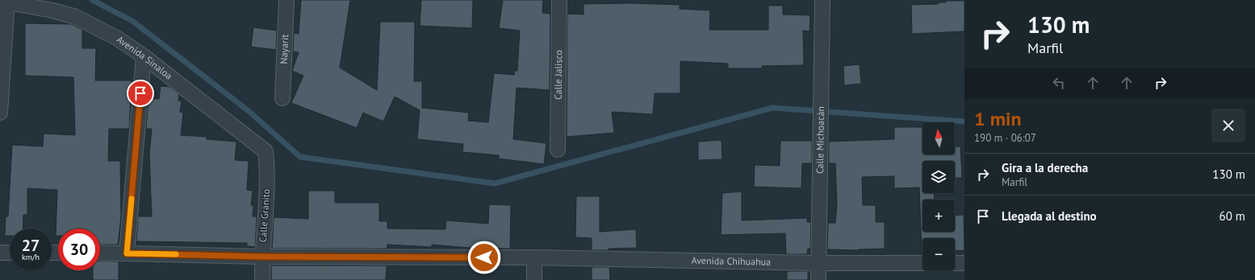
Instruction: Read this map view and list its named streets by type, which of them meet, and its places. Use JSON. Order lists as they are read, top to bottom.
{
  "streets": {
    "street": [
      "Nayarit",
      "Avenida Sinaloa",
      "Calle Jalisco",
      "Calle Michoacán",
      "Calle Granito",
      "Avenida Chihuahua"
    ]
  },
  "crossings": [
    ["Avenida Sinaloa", "Calle Granito"],
    ["Calle Michoacán", "Avenida Chihuahua"],
    ["Calle Granito", "Avenida Chihuahua"]
  ],
  "north": "top",
  "page": {
    "turn": ["130 m", "Marfil"],
    "heading": ["1 min", "190 m · 06:07"],
    "map_buttons": ["+", "−"],
    "list": [
      {
        "name": "Gira a la derecha",
        "note": "Marfil",
        "value": "130 m"
      },
      {
        "name": "Llegada al destino",
        "value": "60 m"
      }
    ],
    "speed": "27 km/h",
    "limit": "30"
  }
}
